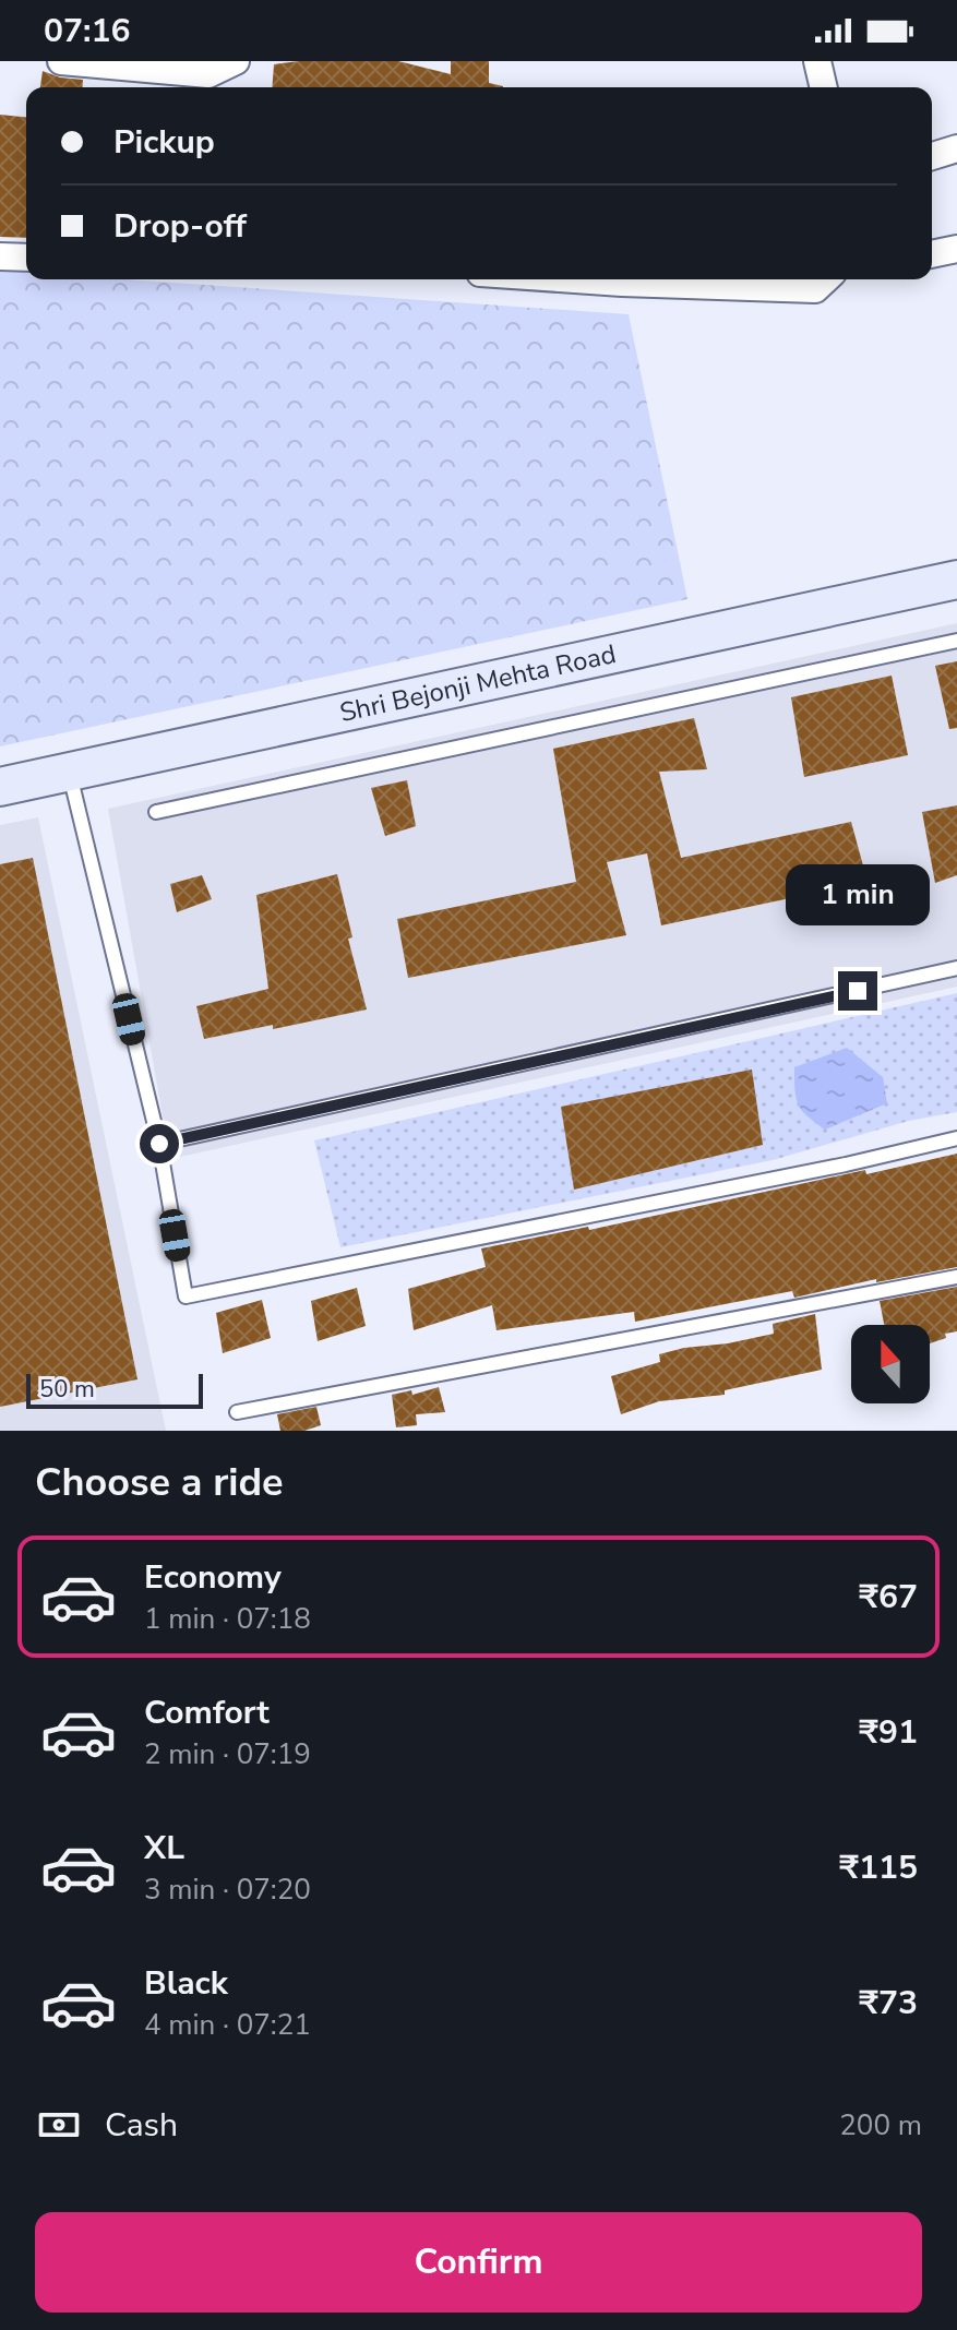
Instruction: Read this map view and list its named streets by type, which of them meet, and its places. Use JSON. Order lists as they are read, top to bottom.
{
  "streets": {
    "main road": ["Shri Bejonji Mehta Road"]
  },
  "scale_bar": "50 m",
  "north": "top",
  "page": {
    "status": "07:16",
    "banner": ["Pickup", "Drop-off"],
    "bubble": "1 min",
    "scale": "50 m",
    "heading": "Choose a ride",
    "list": [
      {
        "name": "Economy",
        "note": "1 min · 07:18",
        "value": "₹67"
      },
      {
        "name": "Comfort",
        "note": "2 min · 07:19",
        "value": "₹91"
      },
      {
        "name": "XL",
        "note": "3 min · 07:20",
        "value": "₹115"
      },
      {
        "name": "Black",
        "note": "4 min · 07:21",
        "value": "₹73"
      }
    ],
    "pay": ["Cash", "200 m"],
    "buttons": "Confirm"
  }
}
